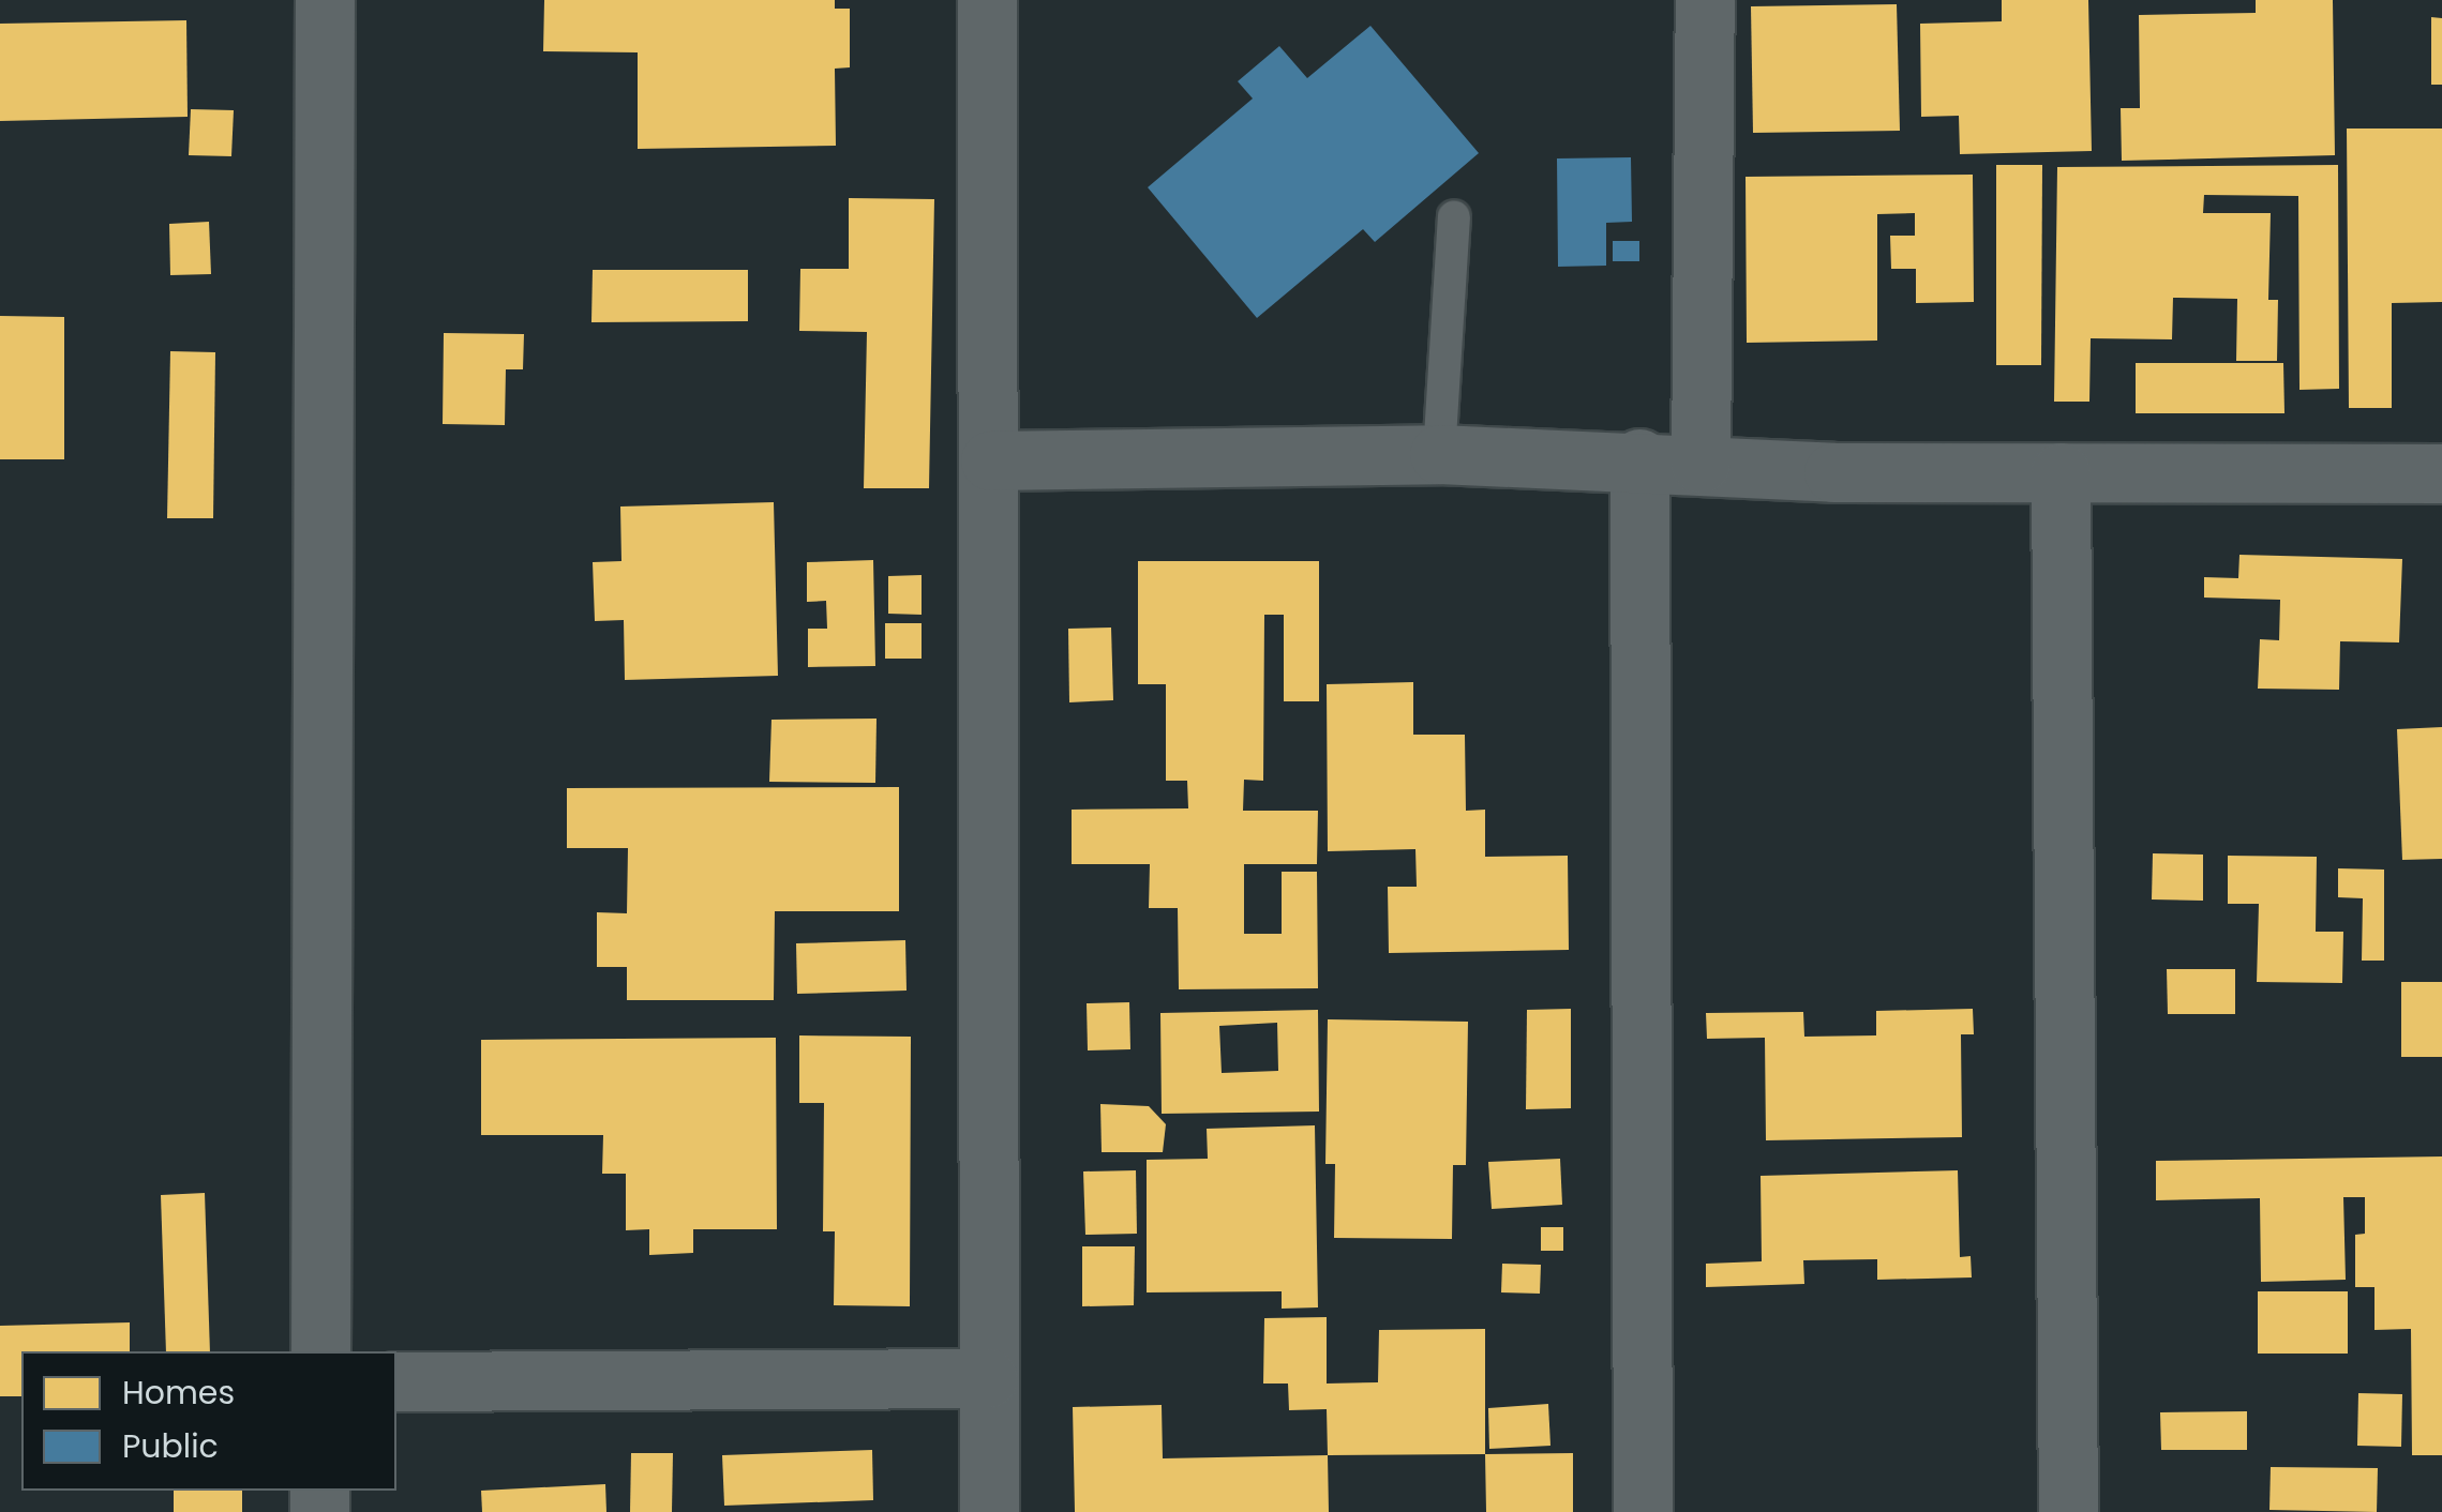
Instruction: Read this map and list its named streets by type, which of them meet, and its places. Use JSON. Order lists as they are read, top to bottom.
{
  "legend": ["Homes", "Public"]
}
